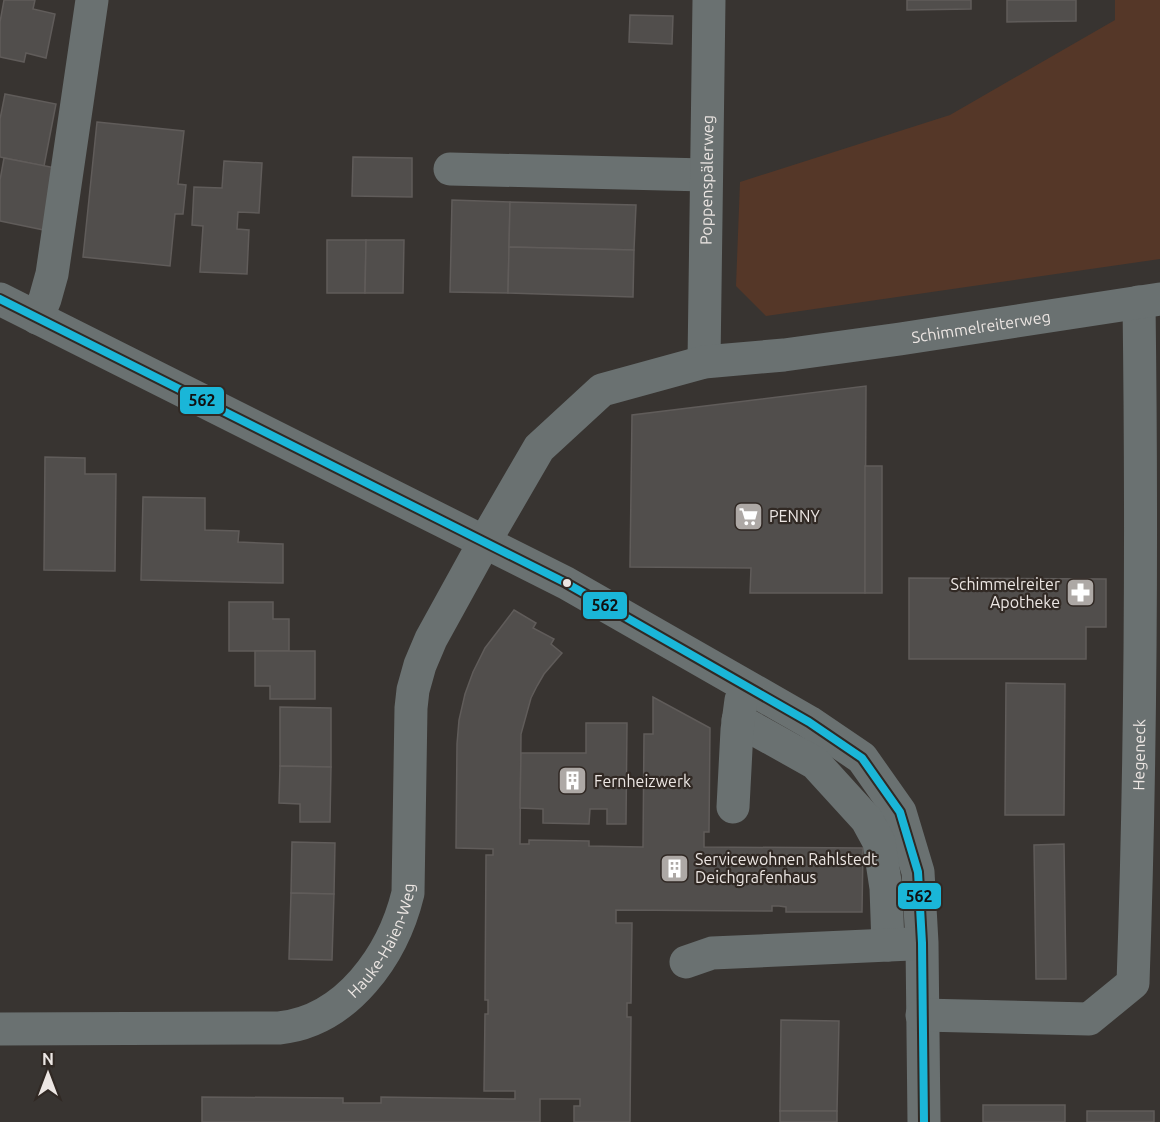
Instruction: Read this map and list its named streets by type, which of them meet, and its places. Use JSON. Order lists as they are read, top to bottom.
{
  "streets": {
    "street": [
      "Poppenspälerweg",
      "Schimmelreiterweg",
      "Hegeneck",
      "Hauke-Haien-Weg"
    ]
  },
  "crossings": [
    ["Poppenspälerweg", "Schimmelreiterweg"],
    ["Schimmelreiterweg", "Hegeneck"],
    ["Schimmelreiterweg", "Hauke-Haien-Weg"]
  ],
  "places": {
    "supermarket": ["PENNY"],
    "pharmacy": ["Schimmelreiter Apotheke"],
    "building": ["Fernheizwerk", "Servicewohnen Rahlstedt Deichgrafenhaus"]
  },
  "lines": ["transit line 562"],
  "north": "top"
}
